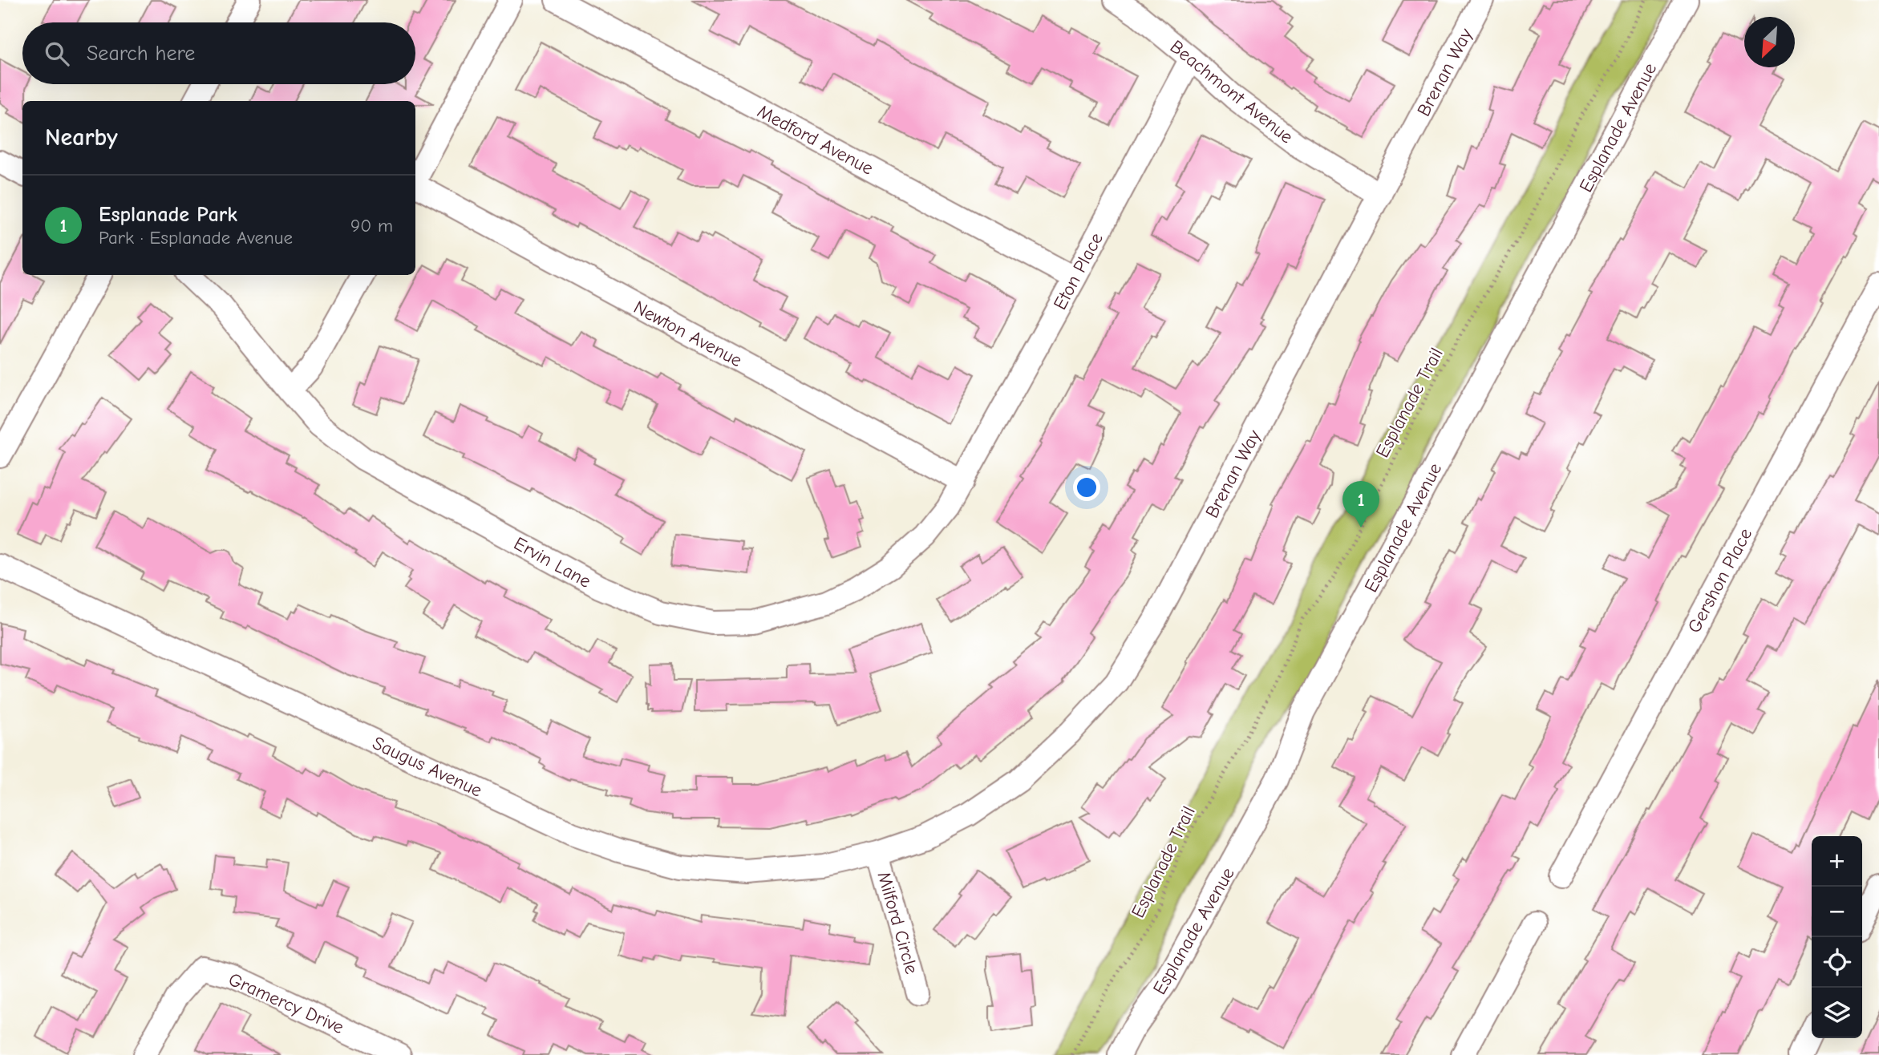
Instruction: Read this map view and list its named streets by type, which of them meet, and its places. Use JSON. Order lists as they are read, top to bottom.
{
  "streets": {
    "street": [
      "Brenan Way",
      "Beachmont Avenue",
      "Esplanade Avenue",
      "Medford Avenue",
      "Eton Place",
      "Newton Avenue",
      "Ervin Lane",
      "Gershon Place",
      "Saugus Avenue",
      "Milford Circle",
      "Gramercy Drive"
    ],
    "path": ["Esplanade Trail"]
  },
  "crossings": [
    ["Brenan Way", "Beachmont Avenue"],
    ["Brenan Way", "Saugus Avenue"],
    ["Brenan Way", "Milford Circle"],
    ["Beachmont Avenue", "Eton Place"],
    ["Medford Avenue", "Eton Place"],
    ["Eton Place", "Newton Avenue"],
    ["Eton Place", "Ervin Lane"],
    ["Newton Avenue", "Ervin Lane"],
    ["Saugus Avenue", "Milford Circle"]
  ],
  "north": "bottom left",
  "page": {
    "search": "Search here",
    "heading": "Nearby",
    "list": [
      {
        "mark": "1",
        "name": "Esplanade Park",
        "note": "Park · Esplanade Avenue",
        "value": "90 m"
      }
    ],
    "pins": "1",
    "map_buttons": ["+", "−"]
  }
}
